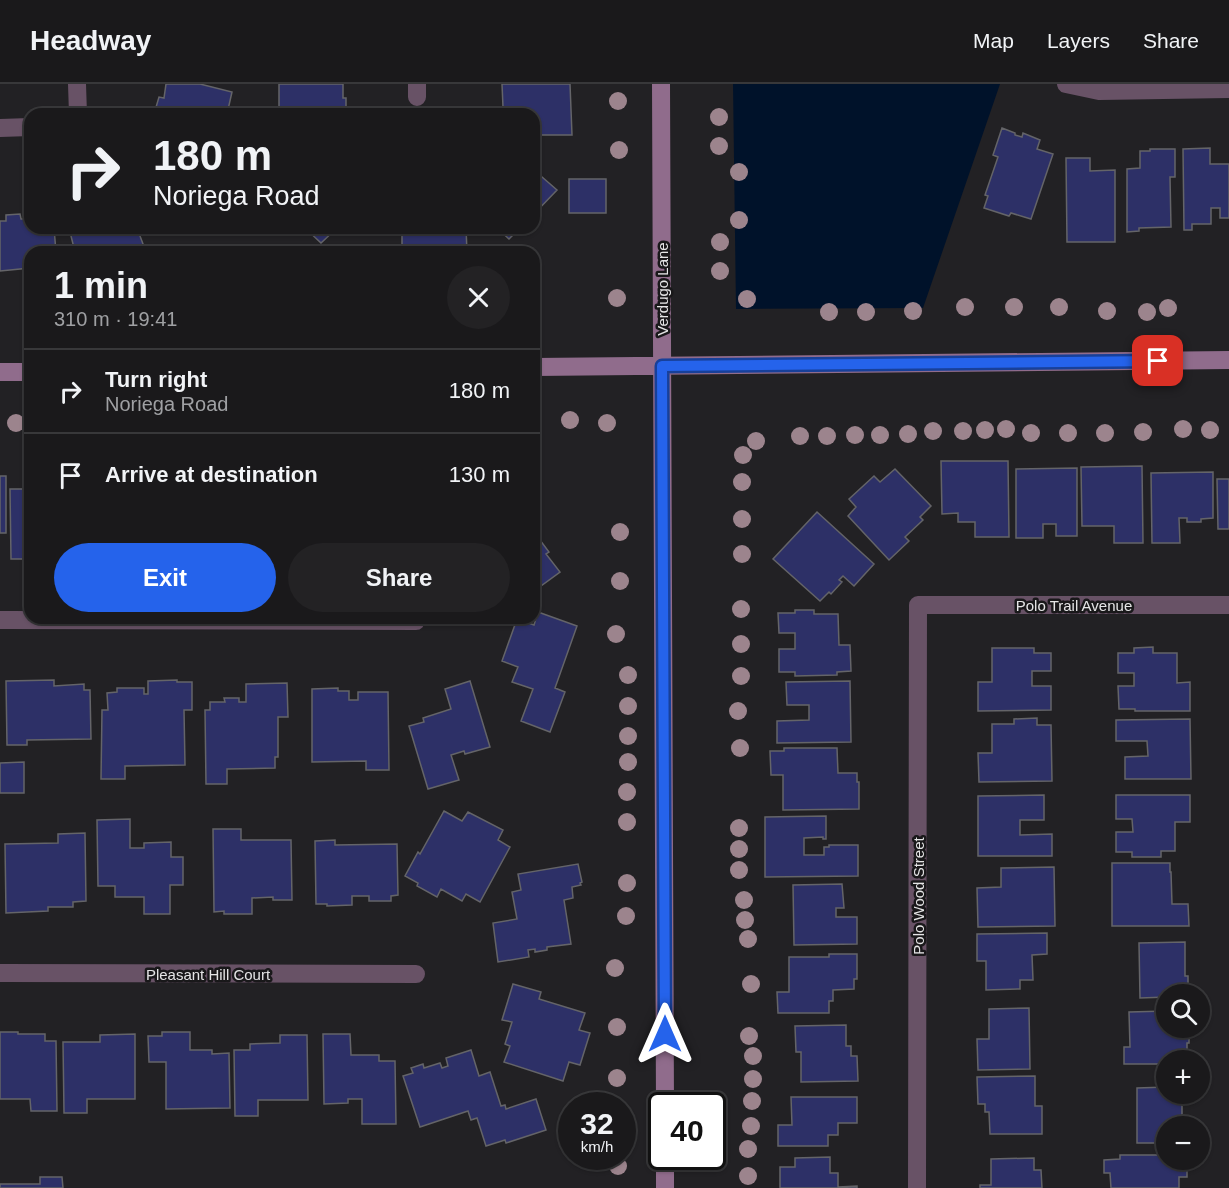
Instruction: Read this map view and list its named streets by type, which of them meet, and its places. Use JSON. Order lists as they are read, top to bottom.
{
  "streets": {
    "street": [
      "Verdugo Lane",
      "Polo Trail Avenue",
      "Polo Wood Street",
      "Pleasant Hill Court"
    ]
  },
  "crossings": [
    ["Polo Trail Avenue", "Polo Wood Street"]
  ],
  "page": {
    "header": "Headway",
    "nav": ["Map", "Layers", "Share"],
    "turn": ["180 m", "Noriega Road"],
    "heading": ["1 min", "310 m · 19:41"],
    "list": [
      {
        "name": "Turn right",
        "note": "Noriega Road",
        "value": "180 m"
      },
      {
        "name": "Arrive at destination",
        "value": "130 m"
      }
    ],
    "buttons": ["Exit", "Share"],
    "map_buttons": ["+", "−"],
    "speed": "32 km/h",
    "limit": "40"
  }
}
